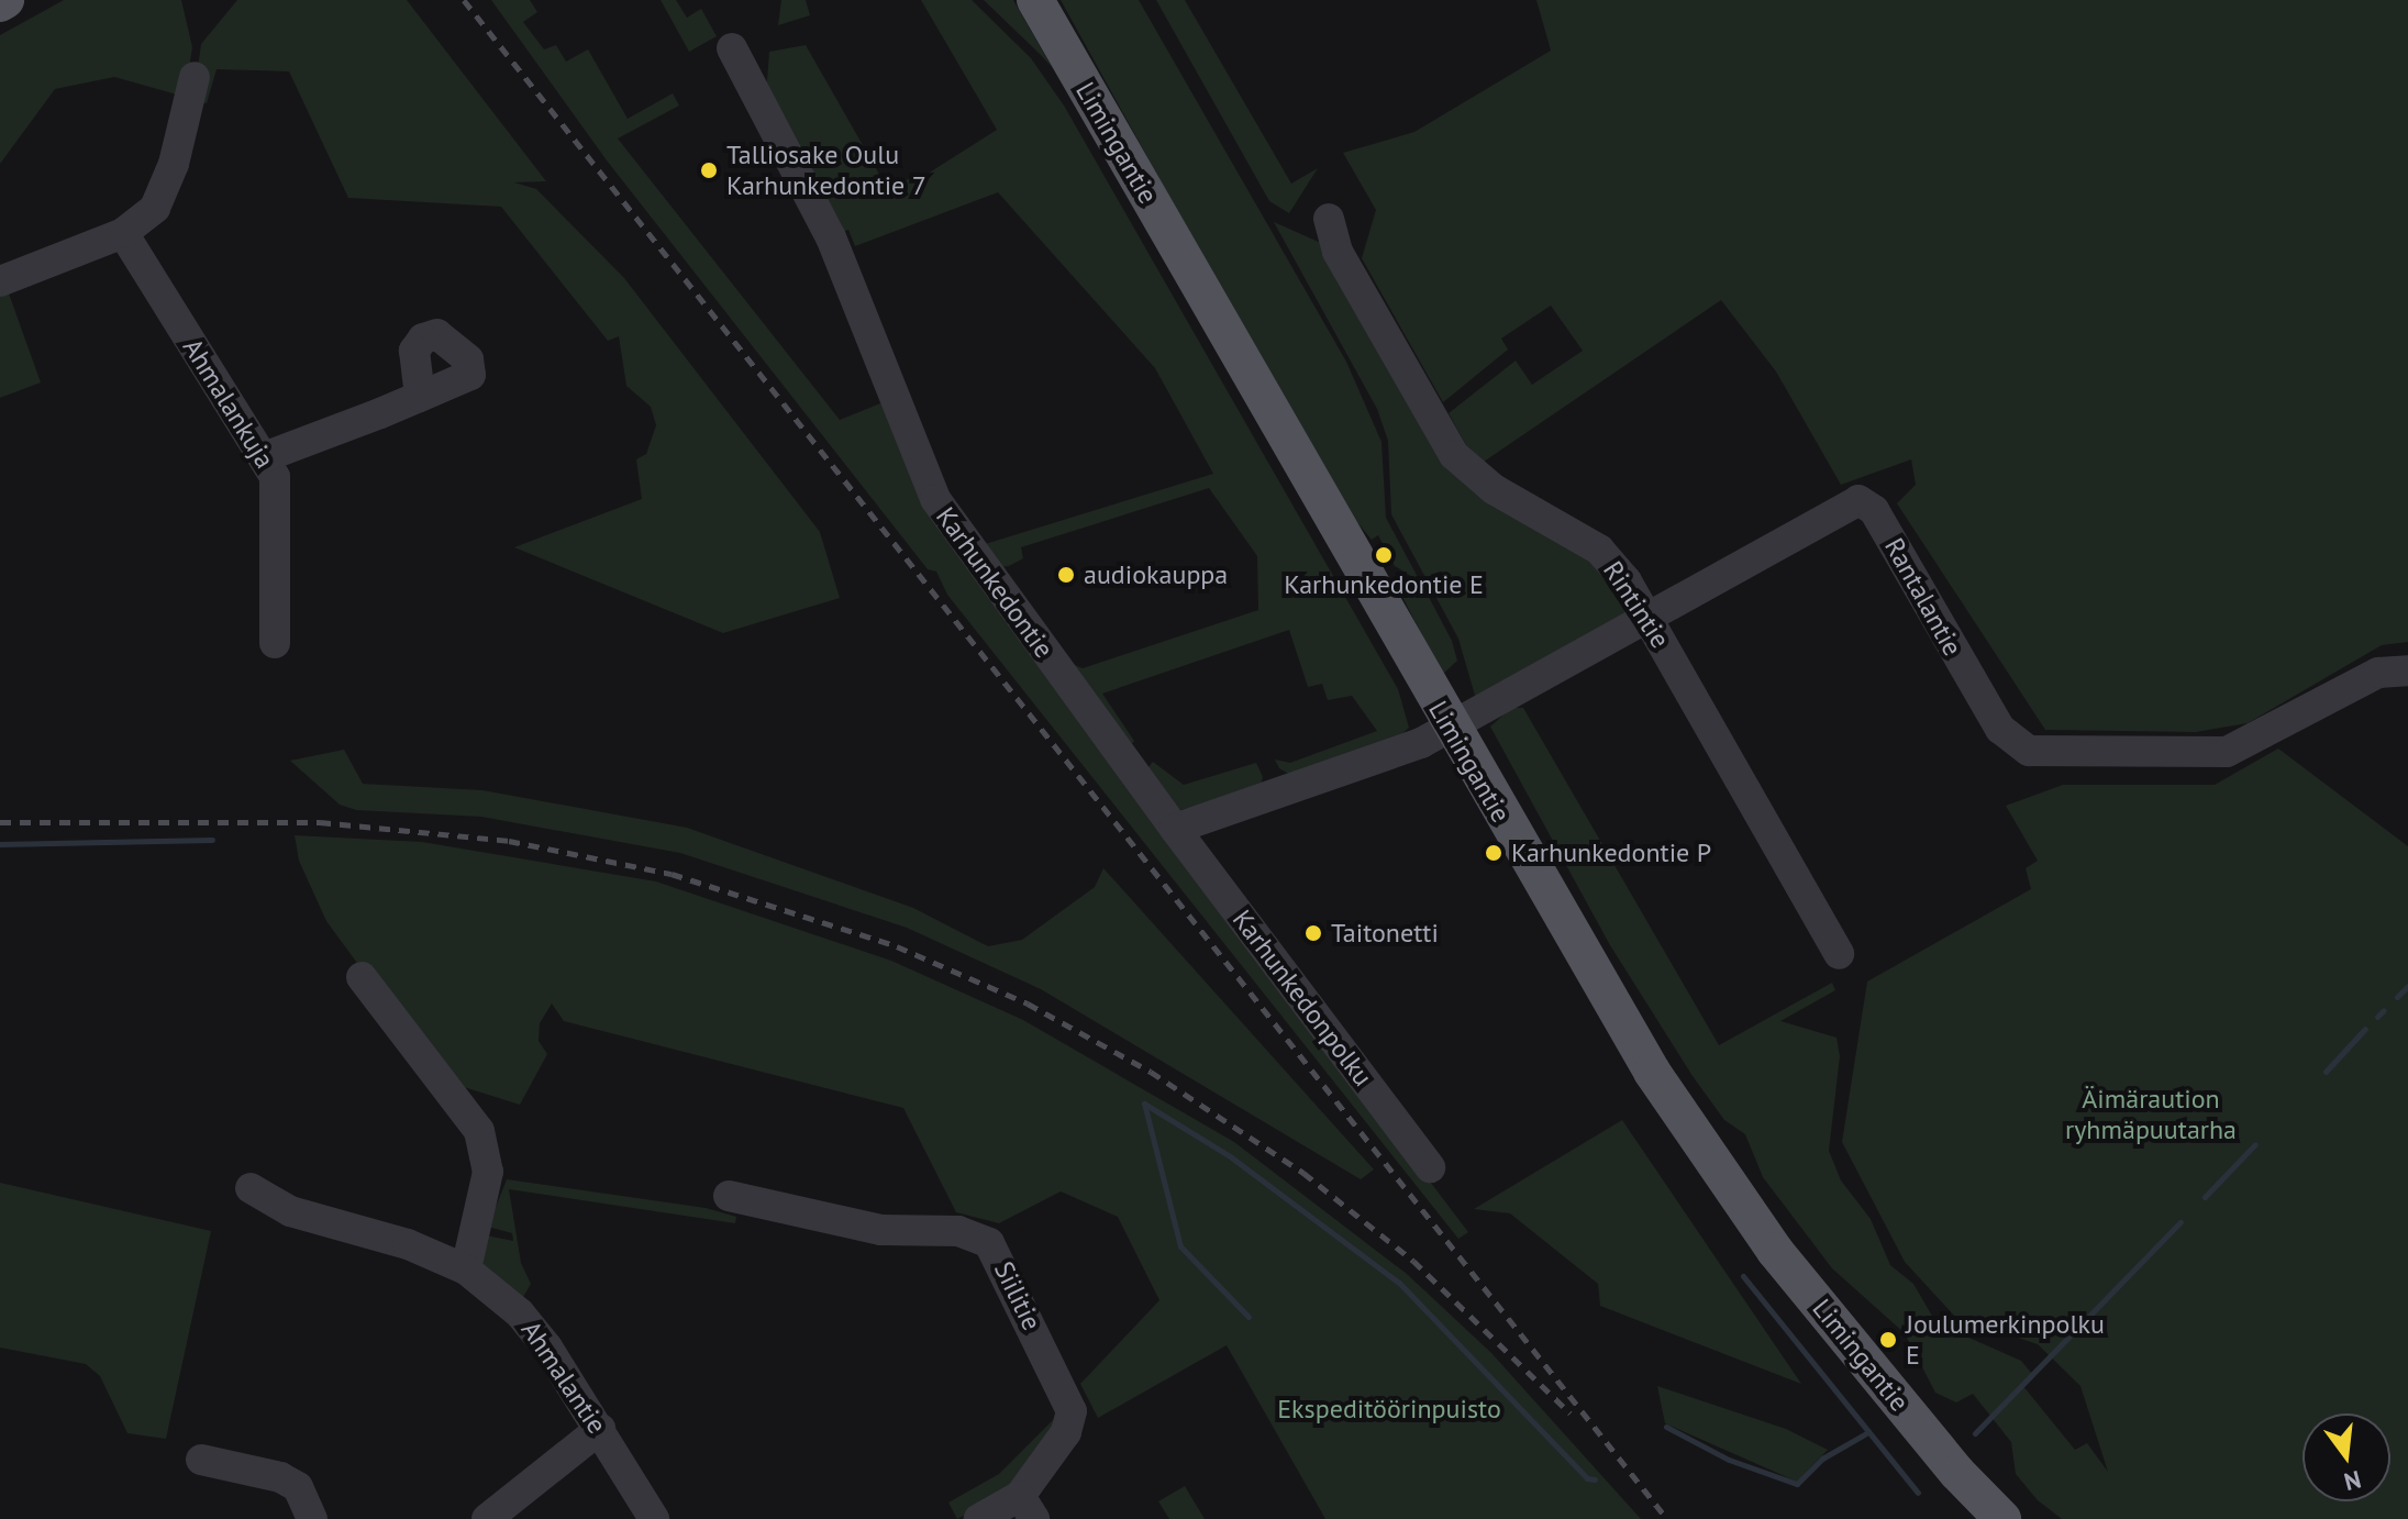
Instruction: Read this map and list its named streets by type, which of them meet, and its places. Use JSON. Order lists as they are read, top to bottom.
{
  "streets": {
    "main road": ["Limingantie"],
    "street": [
      "Ahmalankuja",
      "Karhunkedontie",
      "Rantalantie",
      "Rintintie",
      "Karhunkedonpolku",
      "Siilitie",
      "Ahmalantie"
    ]
  },
  "crossings": [
    ["Limingantie", "Rantalantie"],
    ["Karhunkedontie", "Karhunkedonpolku"],
    ["Rantalantie", "Rintintie"]
  ],
  "parks": ["Äimäraution ryhmäpuutarha", "Ekspeditöörinpuisto"],
  "places": [
    "Talliosake Oulu Karhunkedontie 7",
    "Karhunkedontie E",
    "audiokauppa",
    "Karhunkedontie P",
    "Taitonetti",
    "Joulumerkinpolku E"
  ],
  "north": "bottom"
}
